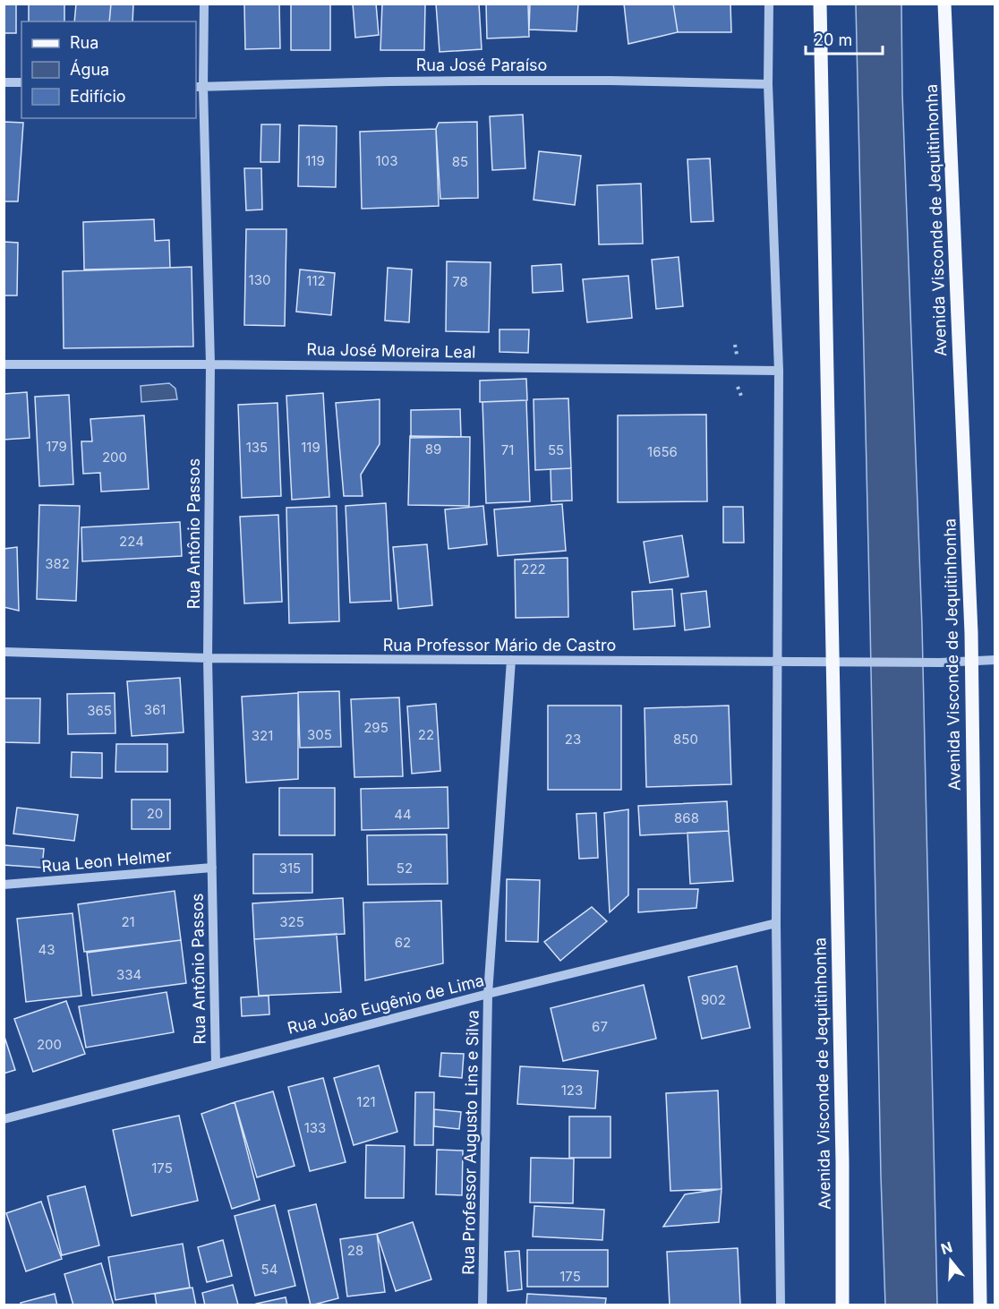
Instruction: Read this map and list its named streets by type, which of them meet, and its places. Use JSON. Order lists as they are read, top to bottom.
{
  "streets": {
    "main road": ["Avenida Visconde de Jequitinhonha"],
    "street": [
      "Rua José Paraíso",
      "Rua José Moreira Leal",
      "Rua Antônio Passos",
      "Rua Professor Mário de Castro",
      "Rua Leon Helmer",
      "Rua João Eugênio de Lima",
      "Rua Professor Augusto Lins e Silva"
    ]
  },
  "crossings": [
    ["Rua José Paraíso", "Rua Antônio Passos"],
    ["Avenida Visconde de Jequitinhonha", "Rua Professor Mário de Castro"],
    ["Rua José Moreira Leal", "Rua Antônio Passos"],
    ["Rua Antônio Passos", "Rua Professor Mário de Castro"],
    ["Rua Antônio Passos", "Rua Leon Helmer"],
    ["Rua Antônio Passos", "Rua João Eugênio de Lima"],
    ["Rua Professor Mário de Castro", "Rua Professor Augusto Lins e Silva"],
    ["Rua João Eugênio de Lima", "Rua Professor Augusto Lins e Silva"]
  ],
  "house_numbers": [
    "119",
    "103",
    "85",
    "130",
    "112",
    "78",
    "179",
    "135",
    "119",
    "89",
    "71",
    "55",
    "1656",
    "200",
    "224",
    "382",
    "222",
    "361",
    "365",
    "295",
    "305",
    "22",
    "321",
    "23",
    "850",
    "20",
    "44",
    "868",
    "315",
    "52",
    "21",
    "325",
    "62",
    "43",
    "334",
    "902",
    "67",
    "200",
    "123",
    "121",
    "133",
    "175",
    "28",
    "54",
    "175"
  ],
  "legend": ["Rua", "Água", "Edifício"],
  "scale_bar": "20 m",
  "north": "top"
}
